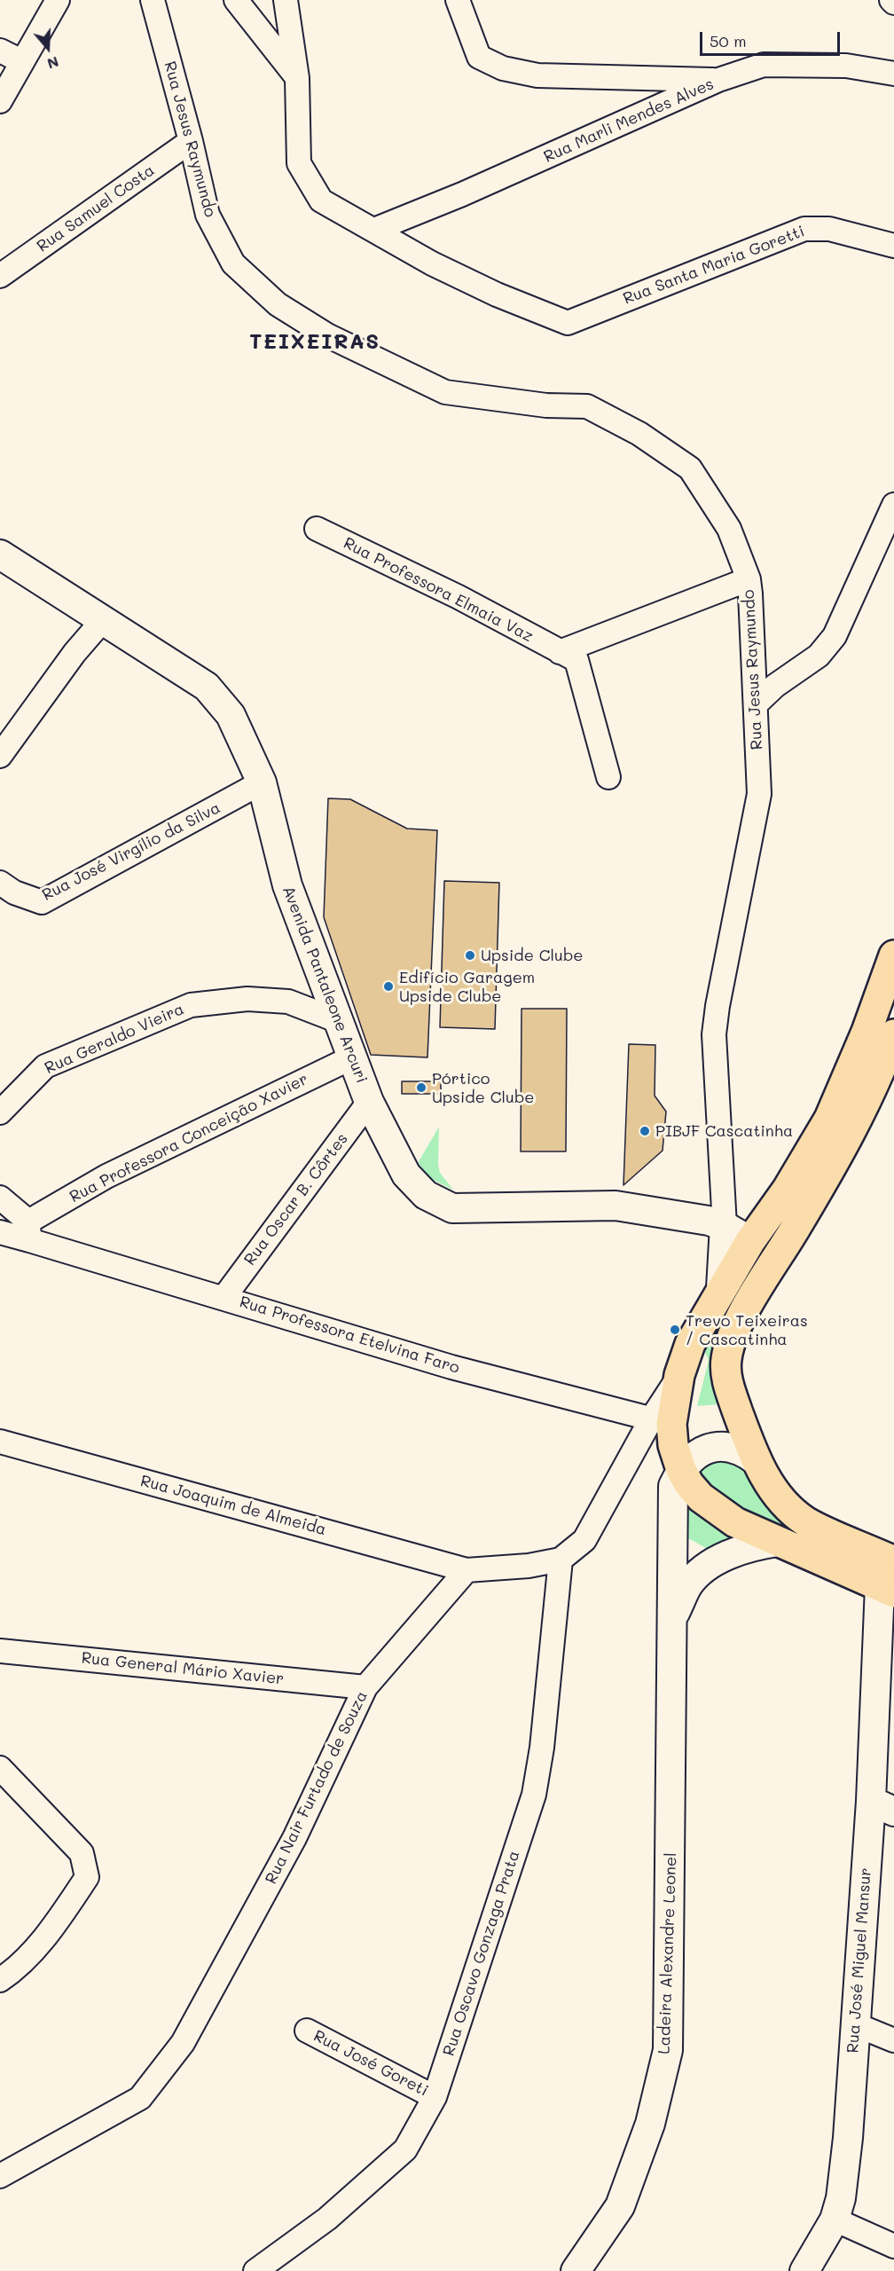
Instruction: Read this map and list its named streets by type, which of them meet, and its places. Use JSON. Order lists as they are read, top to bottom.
{
  "streets": {
    "street": [
      "Rua Marli Mendes Alves",
      "Rua Jesus Raymundo",
      "Rua Samuel Costa",
      "Rua Santa Maria Goretti",
      "Rua Professora Elmaia Vaz",
      "Rua José Virgílio da Silva",
      "Avenida Pantaleone Arcuri",
      "Rua Geraldo Vieira",
      "Rua Professora Conceição Xavier",
      "Rua Oscar B. Côrtes",
      "Rua Professora Etelvina Faro",
      "Rua Joaquim de Almeida",
      "Rua General Mário Xavier",
      "Rua Nair Furtado de Souza",
      "Rua Oscavo Gonzaga Prata",
      "Ladeira Alexandre Leonel",
      "Rua José Miguel Mansur",
      "Rua José Goreti"
    ]
  },
  "crossings": [
    ["Rua Marli Mendes Alves", "Rua Santa Maria Goretti"],
    ["Rua Jesus Raymundo", "Rua Samuel Costa"],
    ["Rua Jesus Raymundo", "Avenida Pantaleone Arcuri"],
    ["Rua José Virgílio da Silva", "Avenida Pantaleone Arcuri"],
    ["Avenida Pantaleone Arcuri", "Rua Geraldo Vieira"],
    ["Avenida Pantaleone Arcuri", "Rua Professora Conceição Xavier"],
    ["Avenida Pantaleone Arcuri", "Rua Oscar B. Côrtes"],
    ["Rua Professora Conceição Xavier", "Rua Professora Etelvina Faro"],
    ["Rua Oscar B. Côrtes", "Rua Professora Etelvina Faro"],
    ["Rua Joaquim de Almeida", "Rua Nair Furtado de Souza"],
    ["Rua General Mário Xavier", "Rua Nair Furtado de Souza"],
    ["Rua Oscavo Gonzaga Prata", "Rua José Goreti"]
  ],
  "districts": ["TEIXEIRAS"],
  "places": [
    "Upside Clube",
    "Edifício Garagem Upside Clube",
    "Pórtico Upside Clube",
    "PIBJF Cascatinha",
    "Trevo Teixeiras / Cascatinha"
  ],
  "scale_bar": "50 m",
  "north": "bottom"
}
